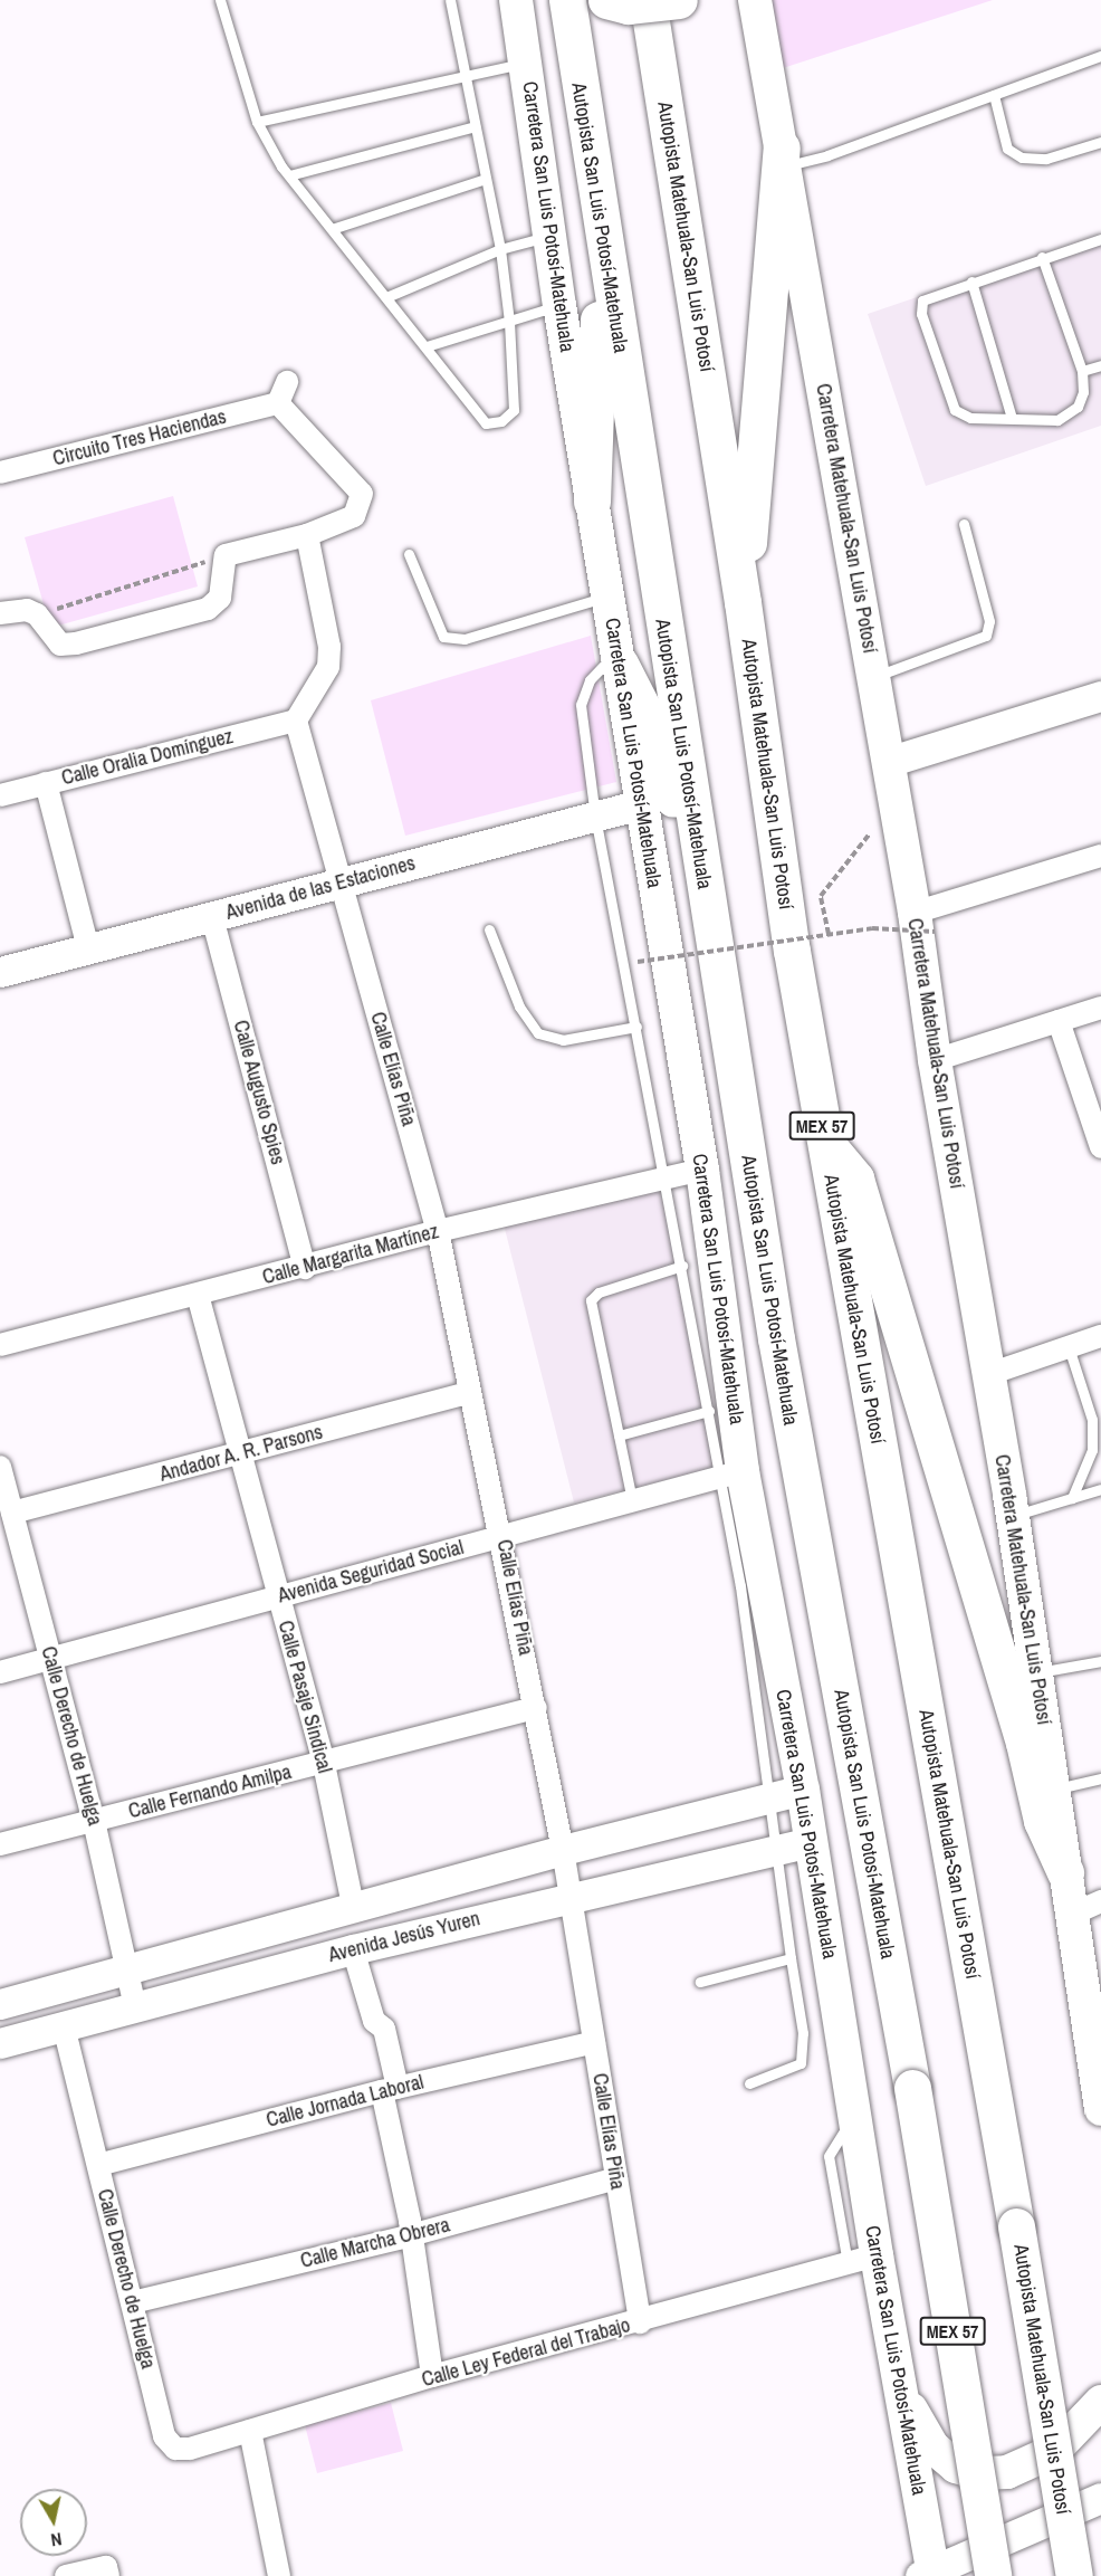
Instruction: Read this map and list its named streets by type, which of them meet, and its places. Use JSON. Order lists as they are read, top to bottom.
{
  "streets": {
    "highway": ["Autopista San Luis Potosí-Matehuala", "Autopista Matehuala-San Luis Potosí", "MEX 57"],
    "main road": ["Carretera San Luis Potosí-Matehuala", "Carretera Matehuala-San Luis Potosí"],
    "street": [
      "Circuito Tres Haciendas",
      "Calle Oralia Domínguez",
      "Avenida de las Estaciones",
      "Calle Elías Piña",
      "Calle Augusto Spies",
      "Calle Margarita Martínez",
      "Andador A. R. Parsons",
      "Avenida Seguridad Social",
      "Calle Pasaje Sindical",
      "Calle Derecho de Huelga",
      "Calle Fernando Amilpa",
      "Avenida Jesús Yuren",
      "Calle Jornada Laboral",
      "Calle Marcha Obrera",
      "Calle Ley Federal del Trabajo"
    ]
  },
  "crossings": [
    ["Carretera San Luis Potosí-Matehuala", "Avenida de las Estaciones"],
    ["Carretera San Luis Potosí-Matehuala", "Calle Margarita Martínez"],
    ["Carretera San Luis Potosí-Matehuala", "Avenida Seguridad Social"],
    ["Carretera San Luis Potosí-Matehuala", "Avenida Jesús Yuren"],
    ["Carretera San Luis Potosí-Matehuala", "Calle Ley Federal del Trabajo"],
    ["Avenida de las Estaciones", "Calle Elías Piña"],
    ["Avenida de las Estaciones", "Calle Augusto Spies"],
    ["Calle Elías Piña", "Calle Margarita Martínez"],
    ["Calle Elías Piña", "Andador A. R. Parsons"],
    ["Calle Elías Piña", "Avenida Seguridad Social"],
    ["Calle Elías Piña", "Calle Fernando Amilpa"],
    ["Calle Elías Piña", "Avenida Jesús Yuren"],
    ["Calle Elías Piña", "Calle Jornada Laboral"],
    ["Calle Elías Piña", "Calle Marcha Obrera"],
    ["Calle Elías Piña", "Calle Ley Federal del Trabajo"],
    ["Calle Augusto Spies", "Calle Margarita Martínez"],
    ["Calle Margarita Martínez", "Calle Pasaje Sindical"],
    ["Andador A. R. Parsons", "Calle Pasaje Sindical"],
    ["Andador A. R. Parsons", "Calle Derecho de Huelga"],
    ["Avenida Seguridad Social", "Calle Pasaje Sindical"],
    ["Avenida Seguridad Social", "Calle Derecho de Huelga"],
    ["Calle Pasaje Sindical", "Calle Fernando Amilpa"],
    ["Calle Pasaje Sindical", "Avenida Jesús Yuren"],
    ["Calle Derecho de Huelga", "Calle Fernando Amilpa"],
    ["Calle Derecho de Huelga", "Avenida Jesús Yuren"],
    ["Calle Derecho de Huelga", "Calle Jornada Laboral"],
    ["Calle Derecho de Huelga", "Calle Marcha Obrera"],
    ["Calle Derecho de Huelga", "Calle Ley Federal del Trabajo"]
  ],
  "north": "bottom"
}
